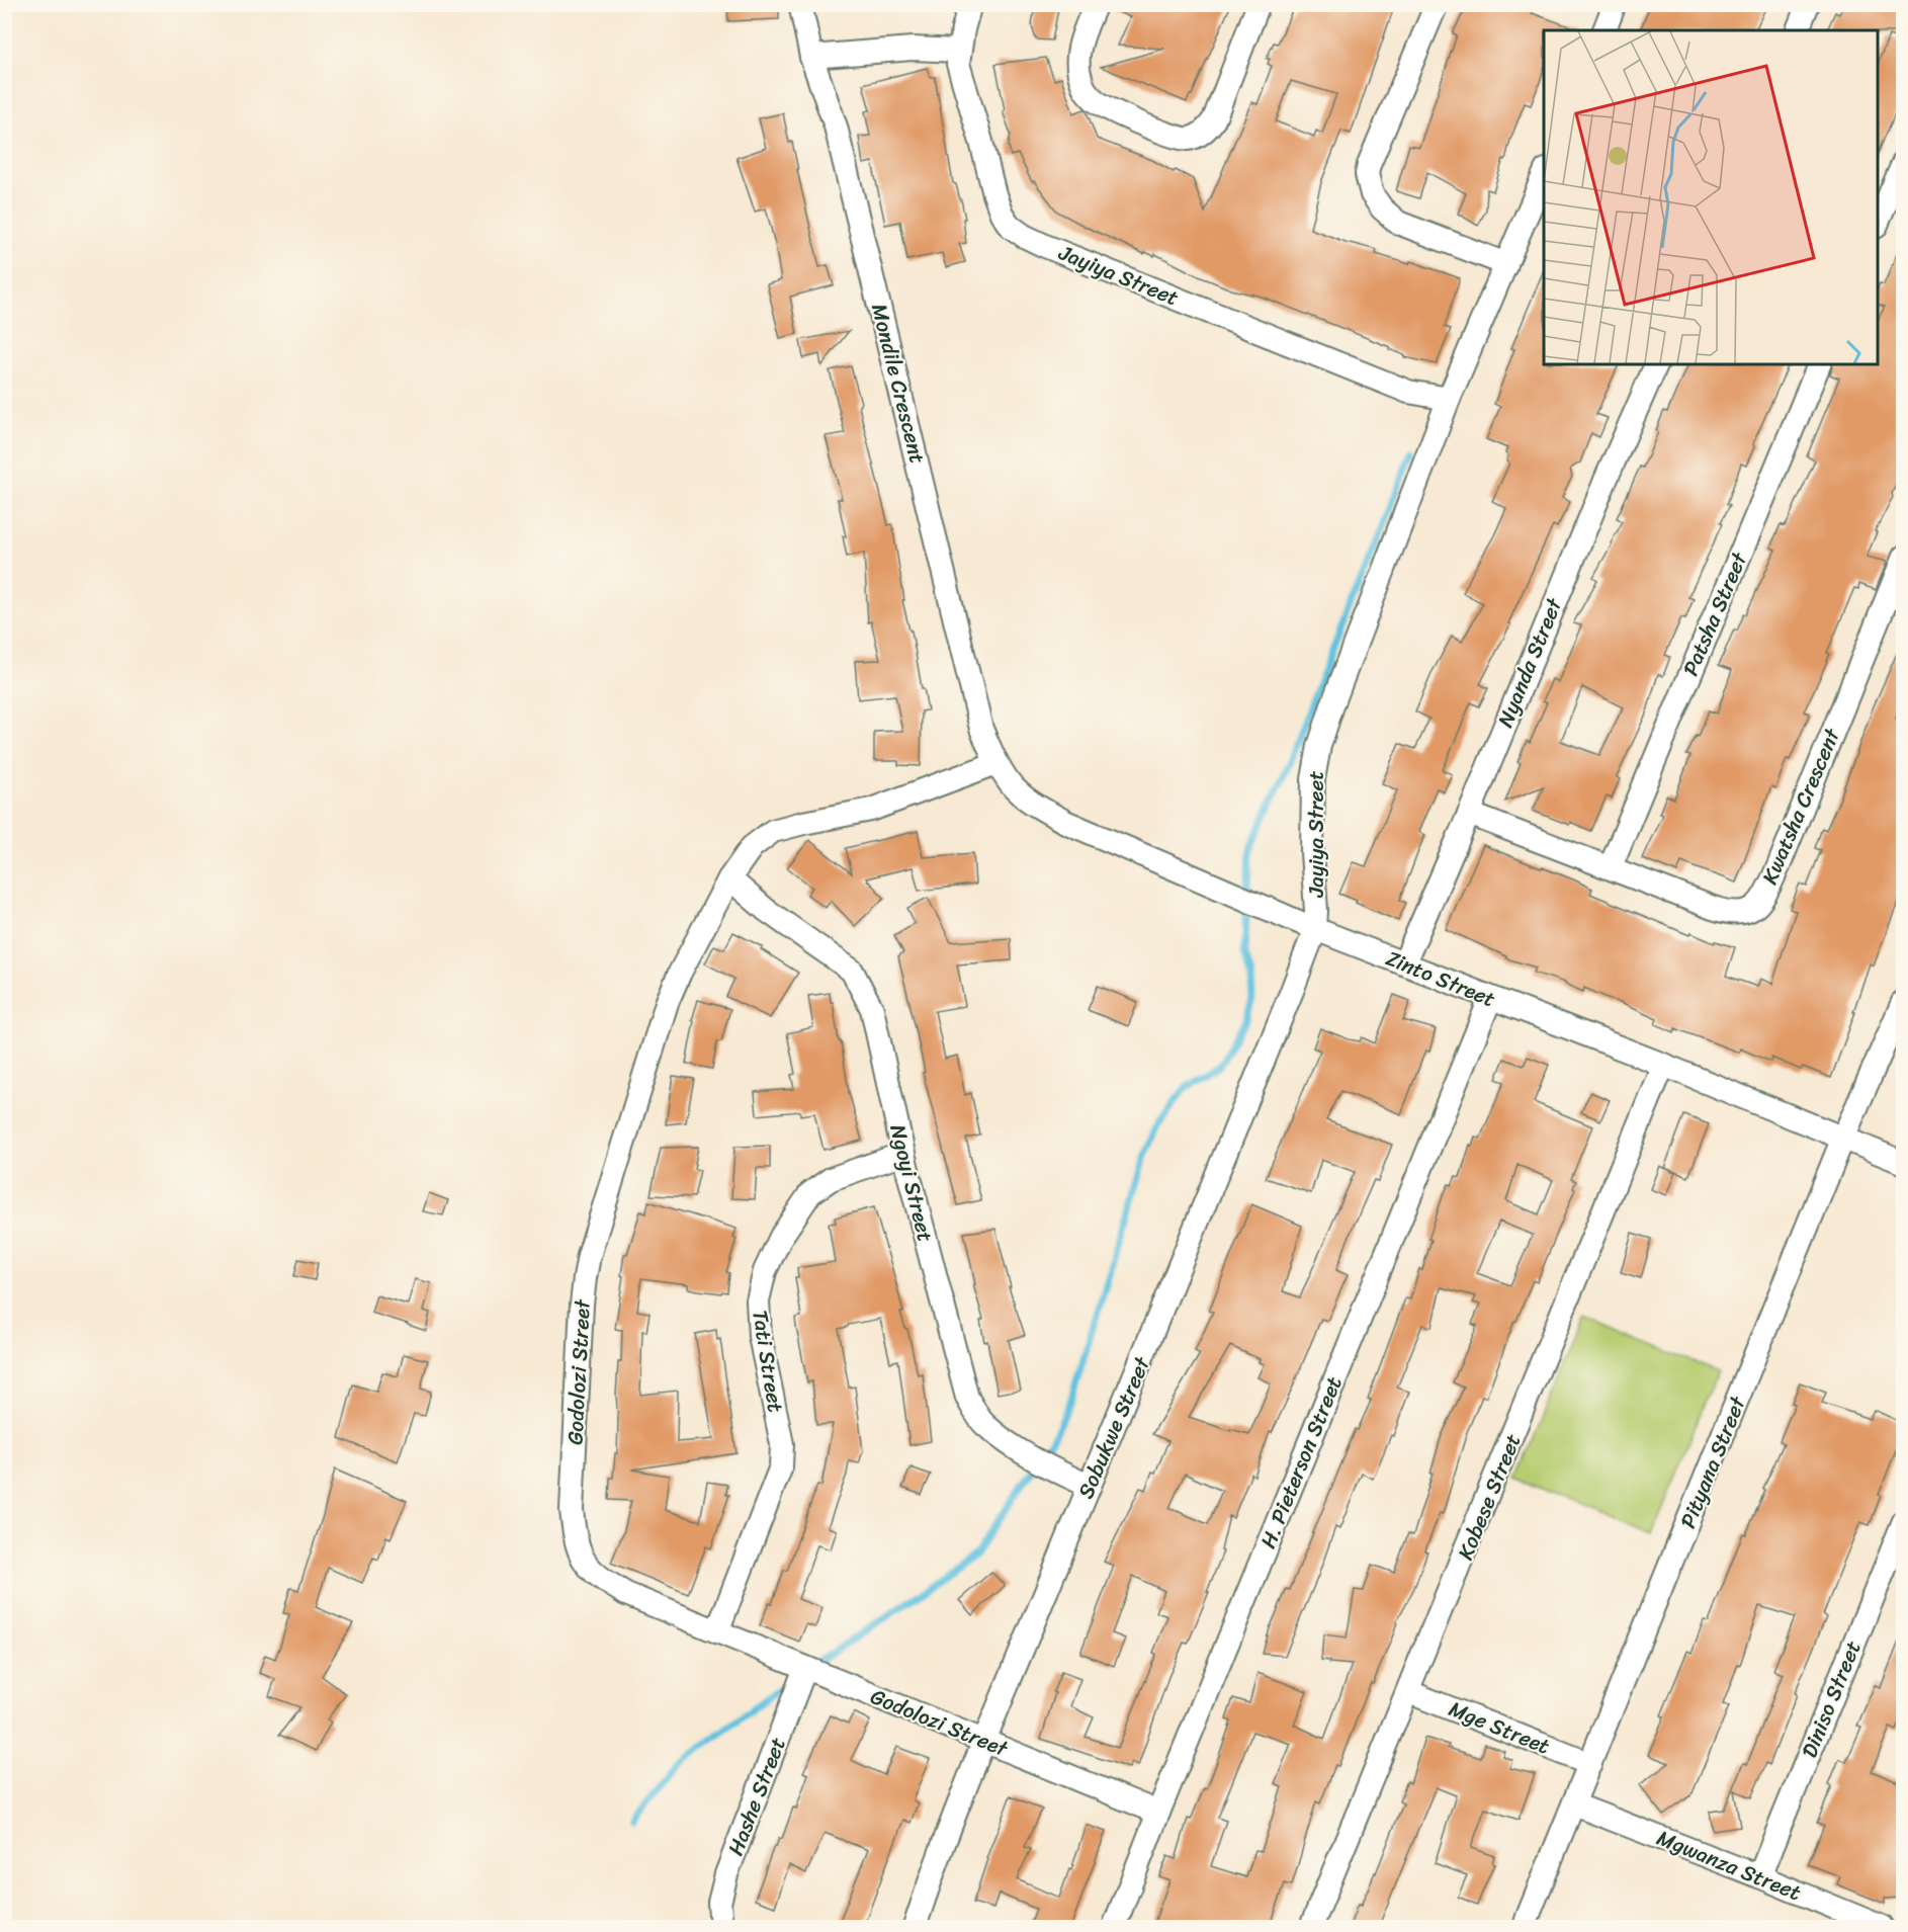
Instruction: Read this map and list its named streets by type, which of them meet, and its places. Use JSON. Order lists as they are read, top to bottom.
{
  "streets": {
    "street": [
      "Jayiya Street",
      "Mondile Crescent",
      "Patsha Street",
      "Nyanda Street",
      "Kwatsha Crescent",
      "Zinto Street",
      "Ngoyi Street",
      "Tati Street",
      "Godolozi Street",
      "Sobukwe Street",
      "H. Pieterson Street",
      "Pityana Street",
      "Kobese Street",
      "Diniso Street",
      "Mge Street",
      "Hashe Street",
      "Mgwanza Street"
    ]
  },
  "crossings": [
    ["Jayiya Street", "Zinto Street"],
    ["Jayiya Street", "Sobukwe Street"],
    ["Mondile Crescent", "Zinto Street"],
    ["Mondile Crescent", "Godolozi Street"],
    ["Patsha Street", "Kwatsha Crescent"],
    ["Nyanda Street", "Kwatsha Crescent"],
    ["Nyanda Street", "Zinto Street"],
    ["Zinto Street", "Godolozi Street"],
    ["Zinto Street", "Sobukwe Street"],
    ["Zinto Street", "H. Pieterson Street"],
    ["Zinto Street", "Pityana Street"],
    ["Zinto Street", "Kobese Street"],
    ["Ngoyi Street", "Tati Street"],
    ["Ngoyi Street", "Godolozi Street"],
    ["Ngoyi Street", "Sobukwe Street"],
    ["Tati Street", "Godolozi Street"],
    ["Godolozi Street", "Sobukwe Street"],
    ["Godolozi Street", "H. Pieterson Street"],
    ["Godolozi Street", "Hashe Street"],
    ["Pityana Street", "Mge Street"],
    ["Pityana Street", "Mgwanza Street"],
    ["Kobese Street", "Mge Street"],
    ["Diniso Street", "Mgwanza Street"]
  ]
}
